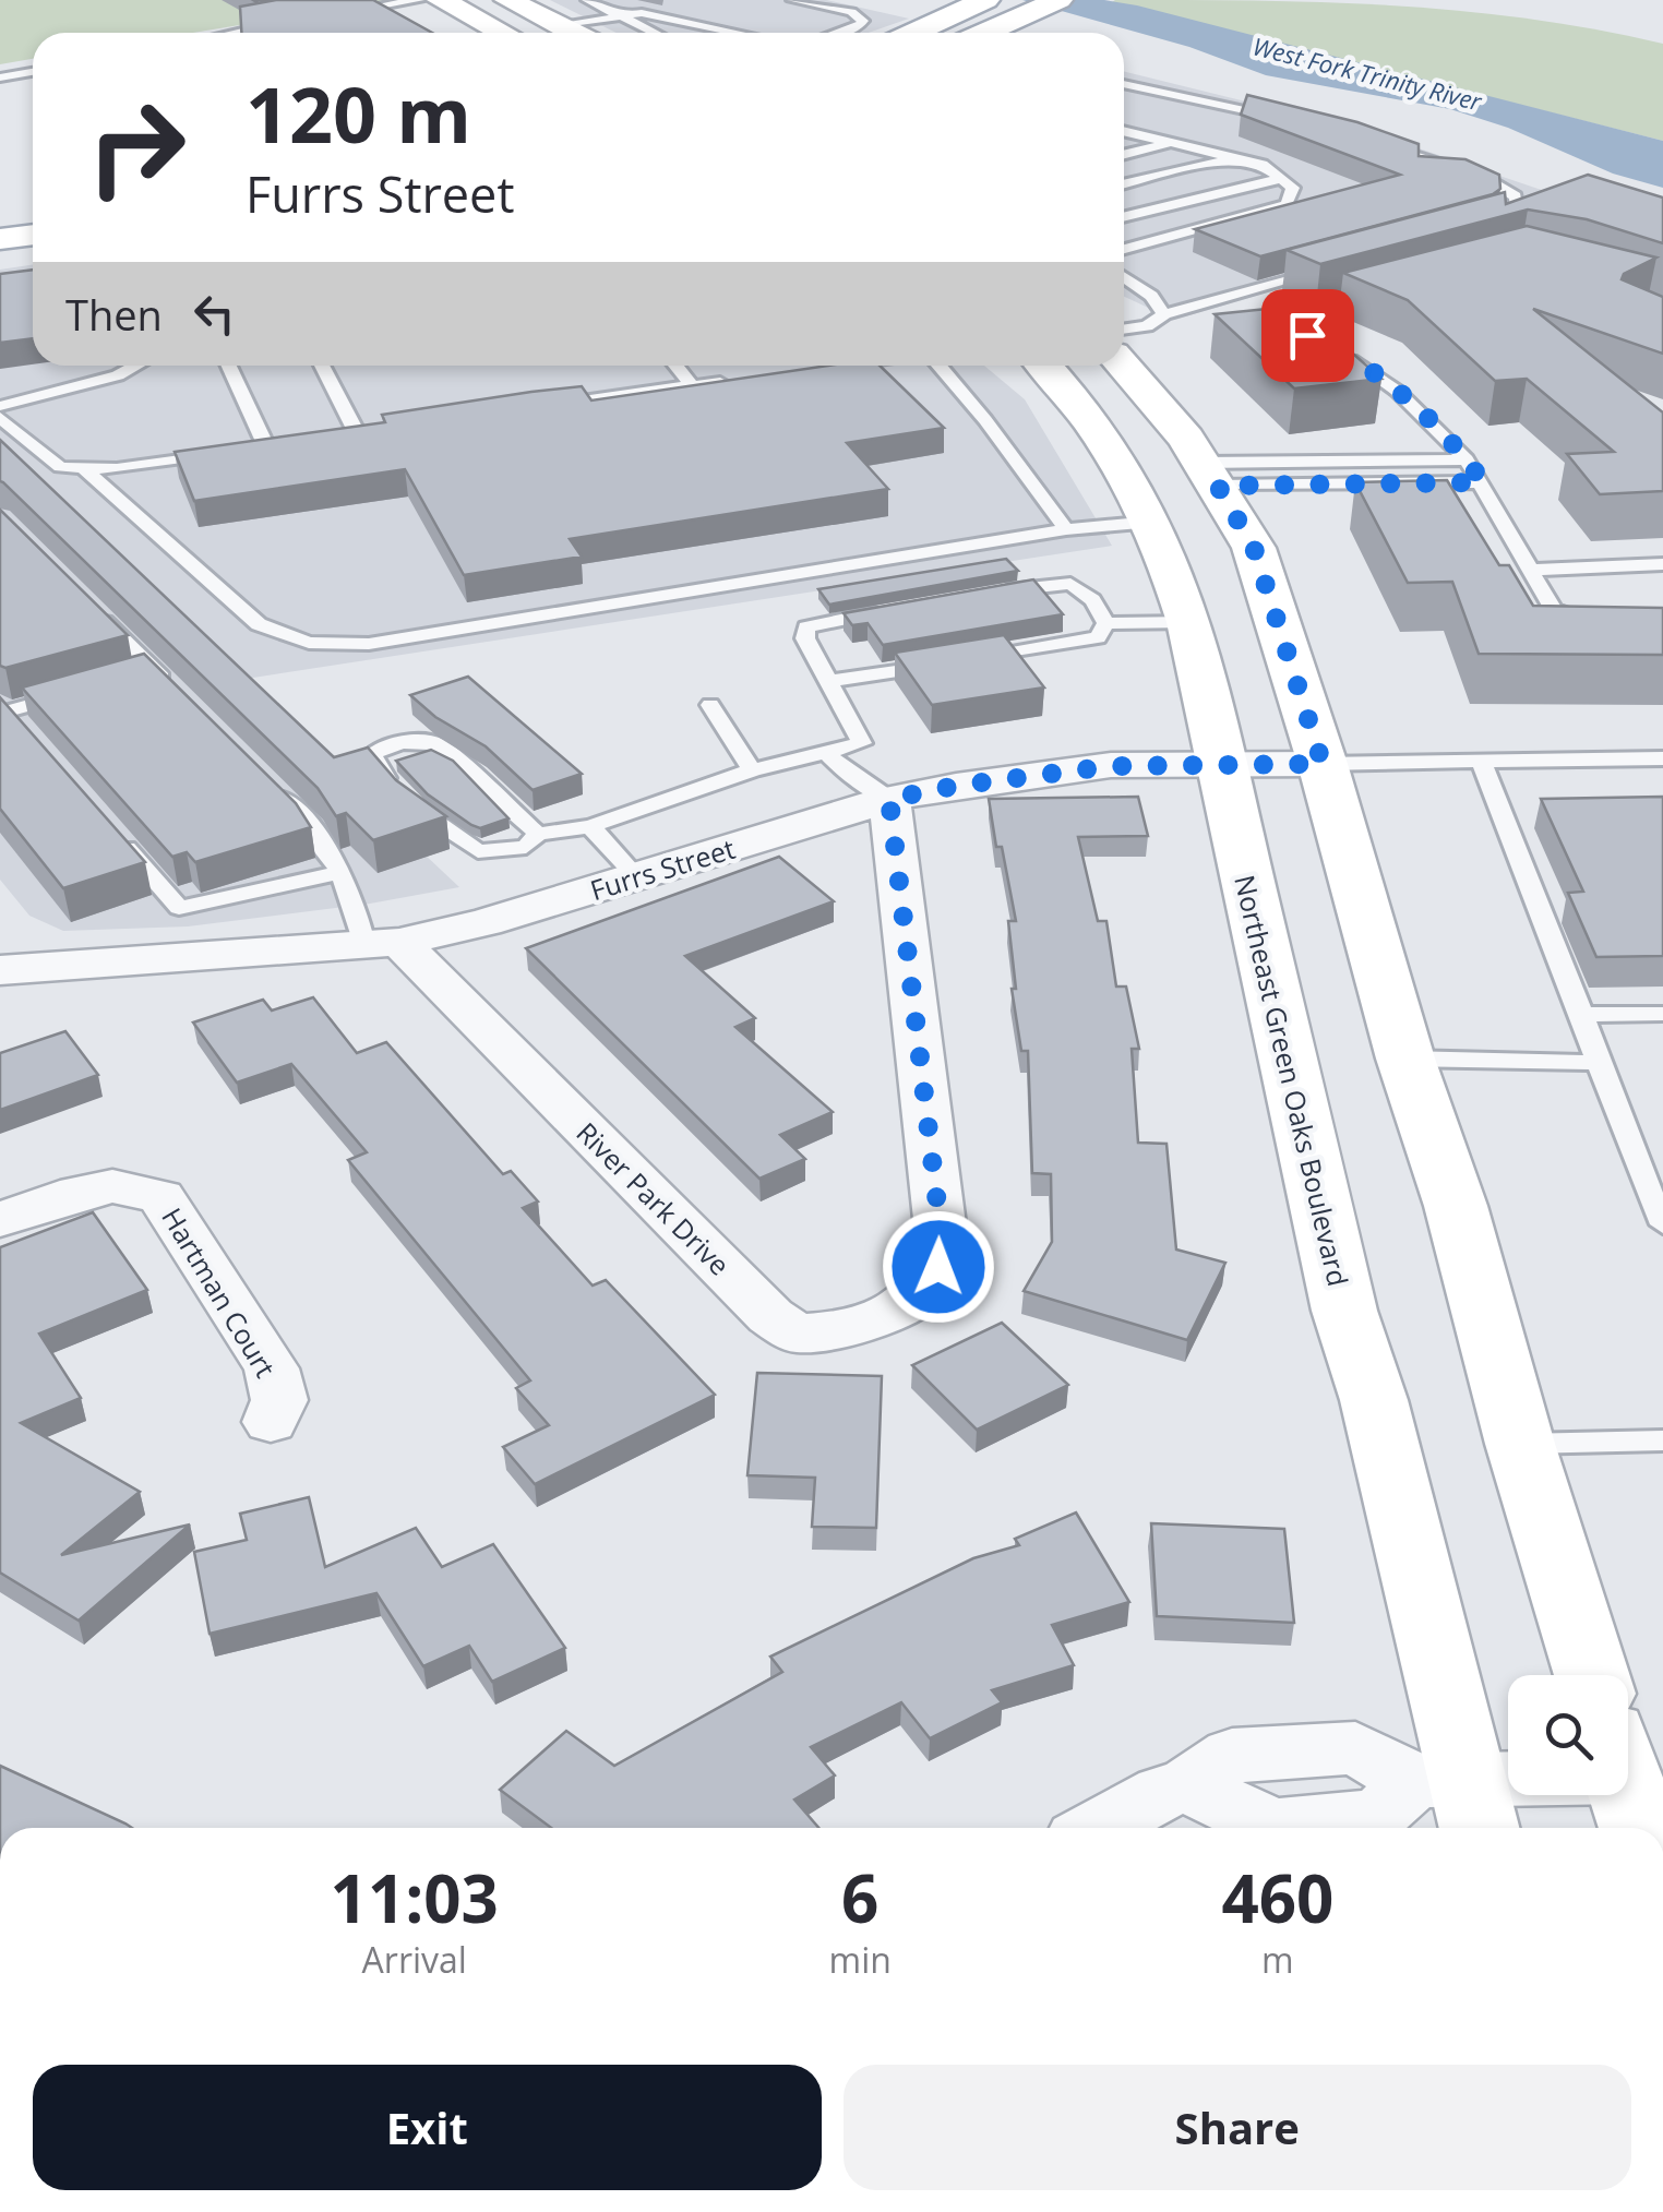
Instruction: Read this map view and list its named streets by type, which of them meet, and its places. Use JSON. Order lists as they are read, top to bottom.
{
  "streets": {
    "main road": ["Northeast Green Oaks Boulevard"],
    "street": ["Furrs Street", "River Park Drive", "Hartman Court"]
  },
  "crossings": [
    ["Furrs Street", "Northeast Green Oaks Boulevard"],
    ["Furrs Street", "River Park Drive"]
  ],
  "water": ["West Fork Trinity River"],
  "page": {
    "turn": ["120 m", "Furrs Street"],
    "then": "Then",
    "eta": [
      "11:03",
      "Arrival",
      "6",
      "min",
      "460",
      "m"
    ],
    "buttons": ["Exit", "Share"]
  }
}
